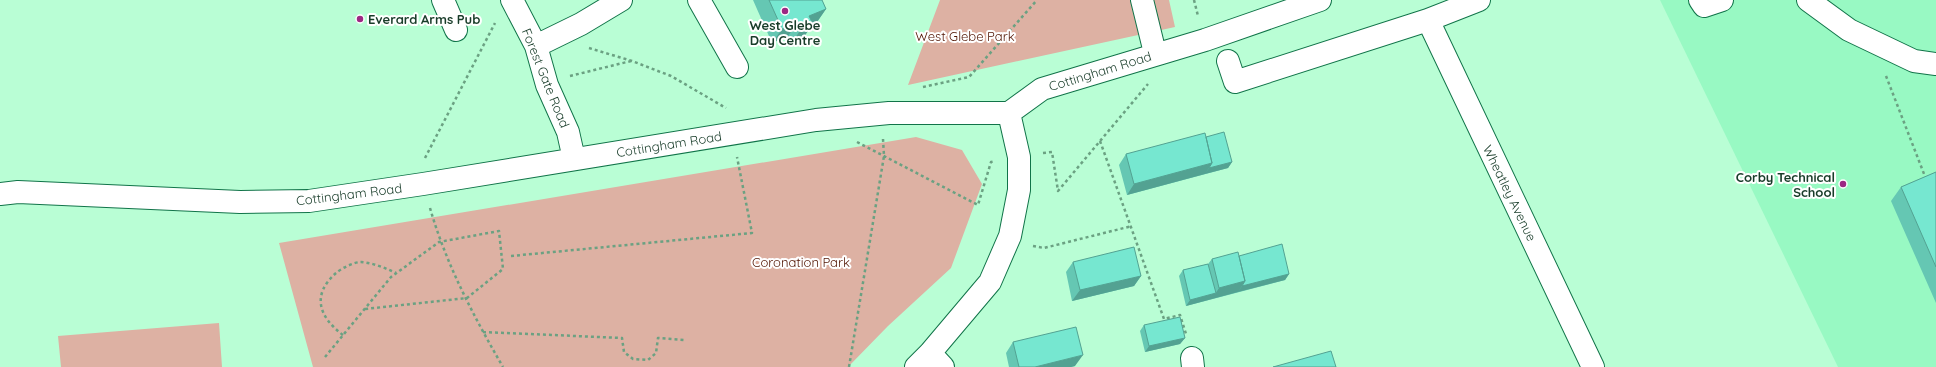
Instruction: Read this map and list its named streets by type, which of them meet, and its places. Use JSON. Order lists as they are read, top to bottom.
{
  "streets": {
    "street": ["Cottingham Road", "Forest Gate Road", "Wheatley Avenue"]
  },
  "crossings": [
    ["Cottingham Road", "Forest Gate Road"]
  ],
  "parks": ["West Glebe Park", "Coronation Park"],
  "places": ["West Glebe Day Centre", "Everard Arms Pub", "Corby Technical School"]
}
